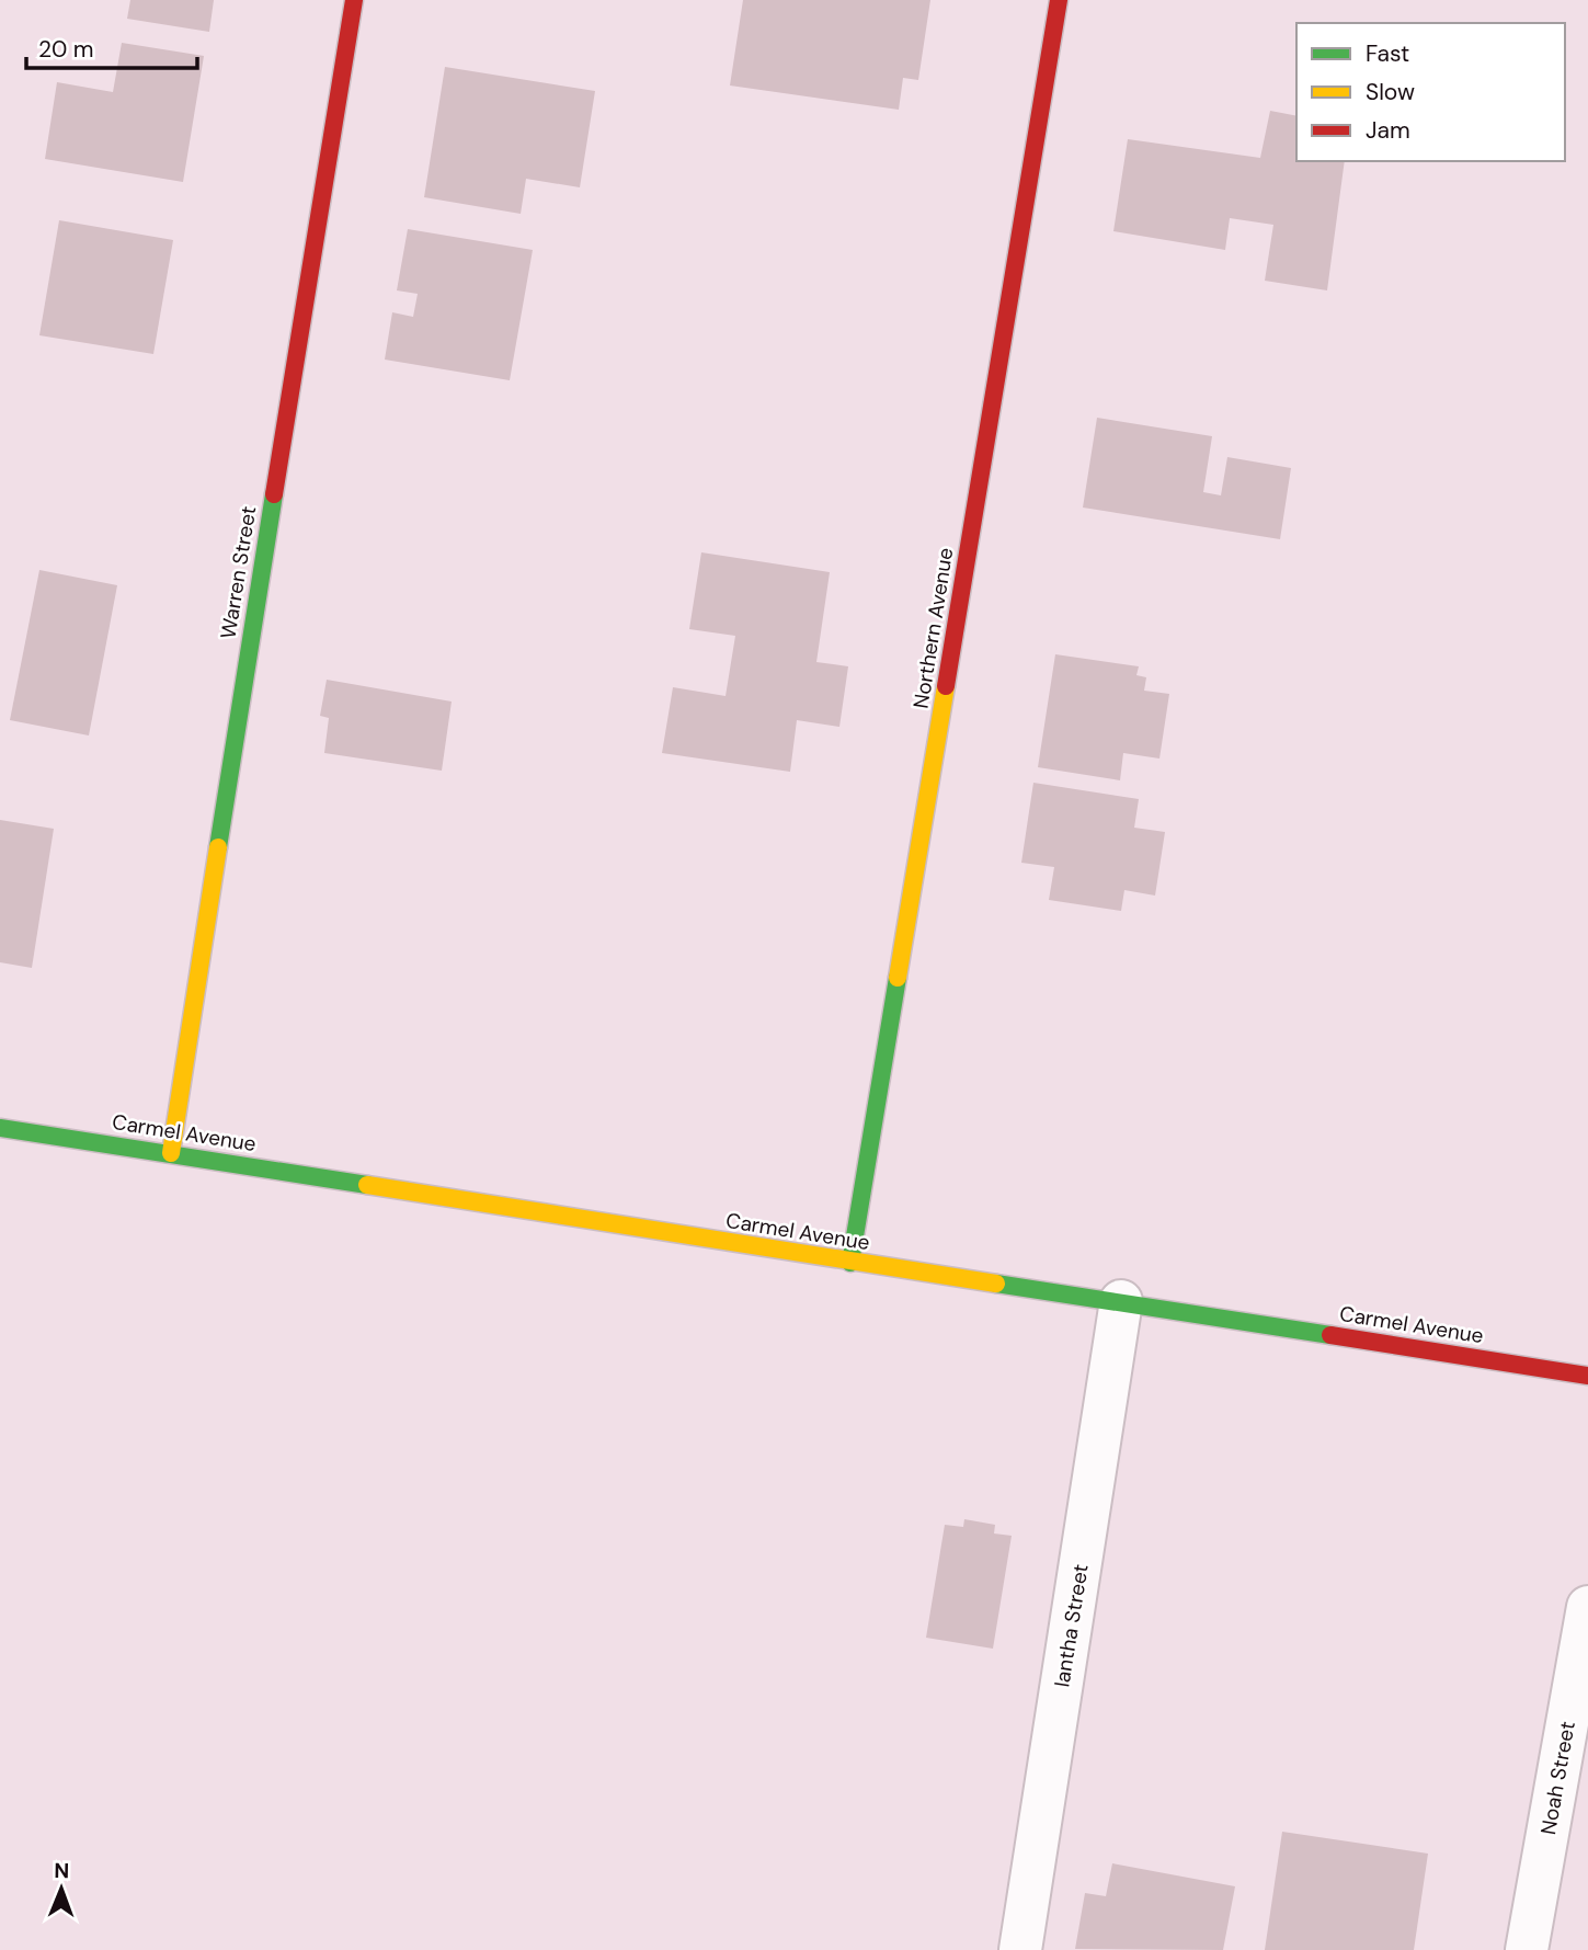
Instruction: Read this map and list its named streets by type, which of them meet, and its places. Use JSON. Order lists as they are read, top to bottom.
{
  "streets": {
    "street": [
      "Warren Street",
      "Northern Avenue",
      "Carmel Avenue",
      "Iantha Street",
      "Noah Street"
    ]
  },
  "crossings": [
    ["Warren Street", "Carmel Avenue"],
    ["Northern Avenue", "Carmel Avenue"],
    ["Carmel Avenue", "Iantha Street"]
  ],
  "legend": ["Fast", "Slow", "Jam"],
  "scale_bar": "20 m",
  "north": "top"
}
